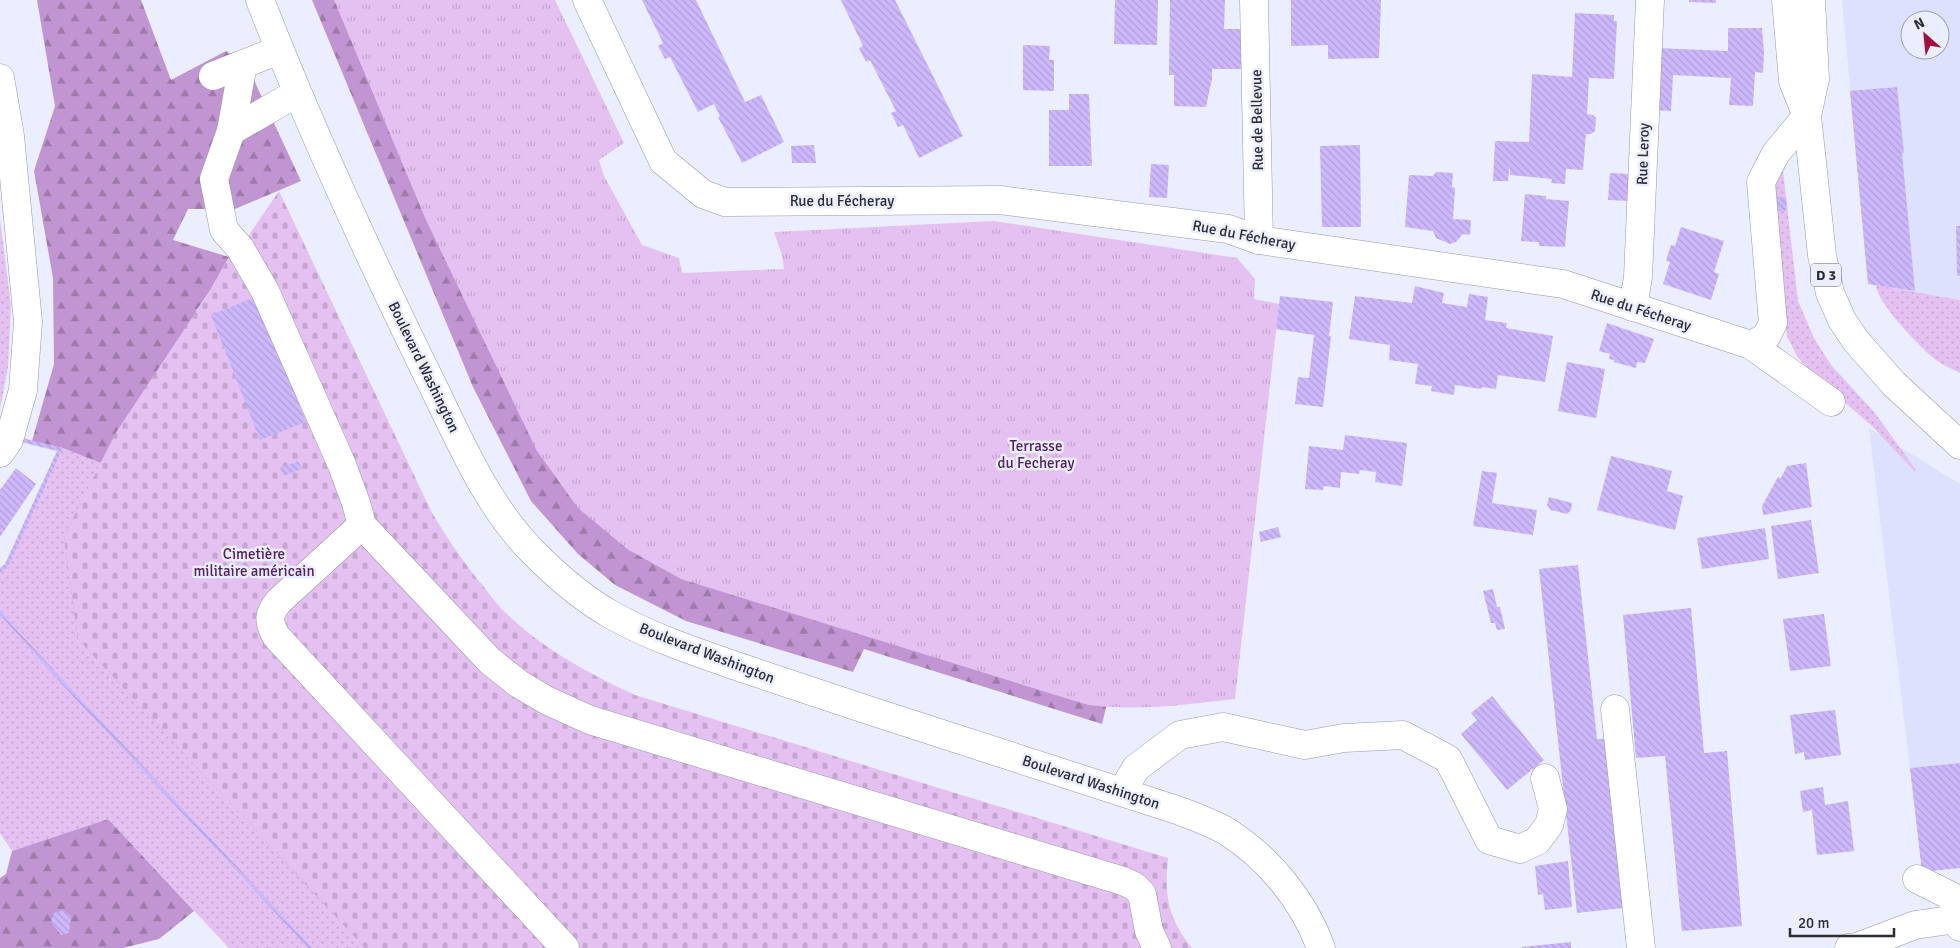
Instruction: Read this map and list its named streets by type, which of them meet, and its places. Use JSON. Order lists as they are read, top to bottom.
{
  "streets": {
    "street": [
      "Rue de Bellevue",
      "Rue Leroy",
      "Rue du Fécheray",
      "D 3",
      "Boulevard Washington"
    ]
  },
  "crossings": [
    ["Rue de Bellevue", "Rue du Fécheray"],
    ["Rue Leroy", "Rue du Fécheray"]
  ],
  "parks": ["Terrasse du Fecheray", "Cimetière militaire américain"],
  "scale_bar": "20 m",
  "north": "top left"
}
